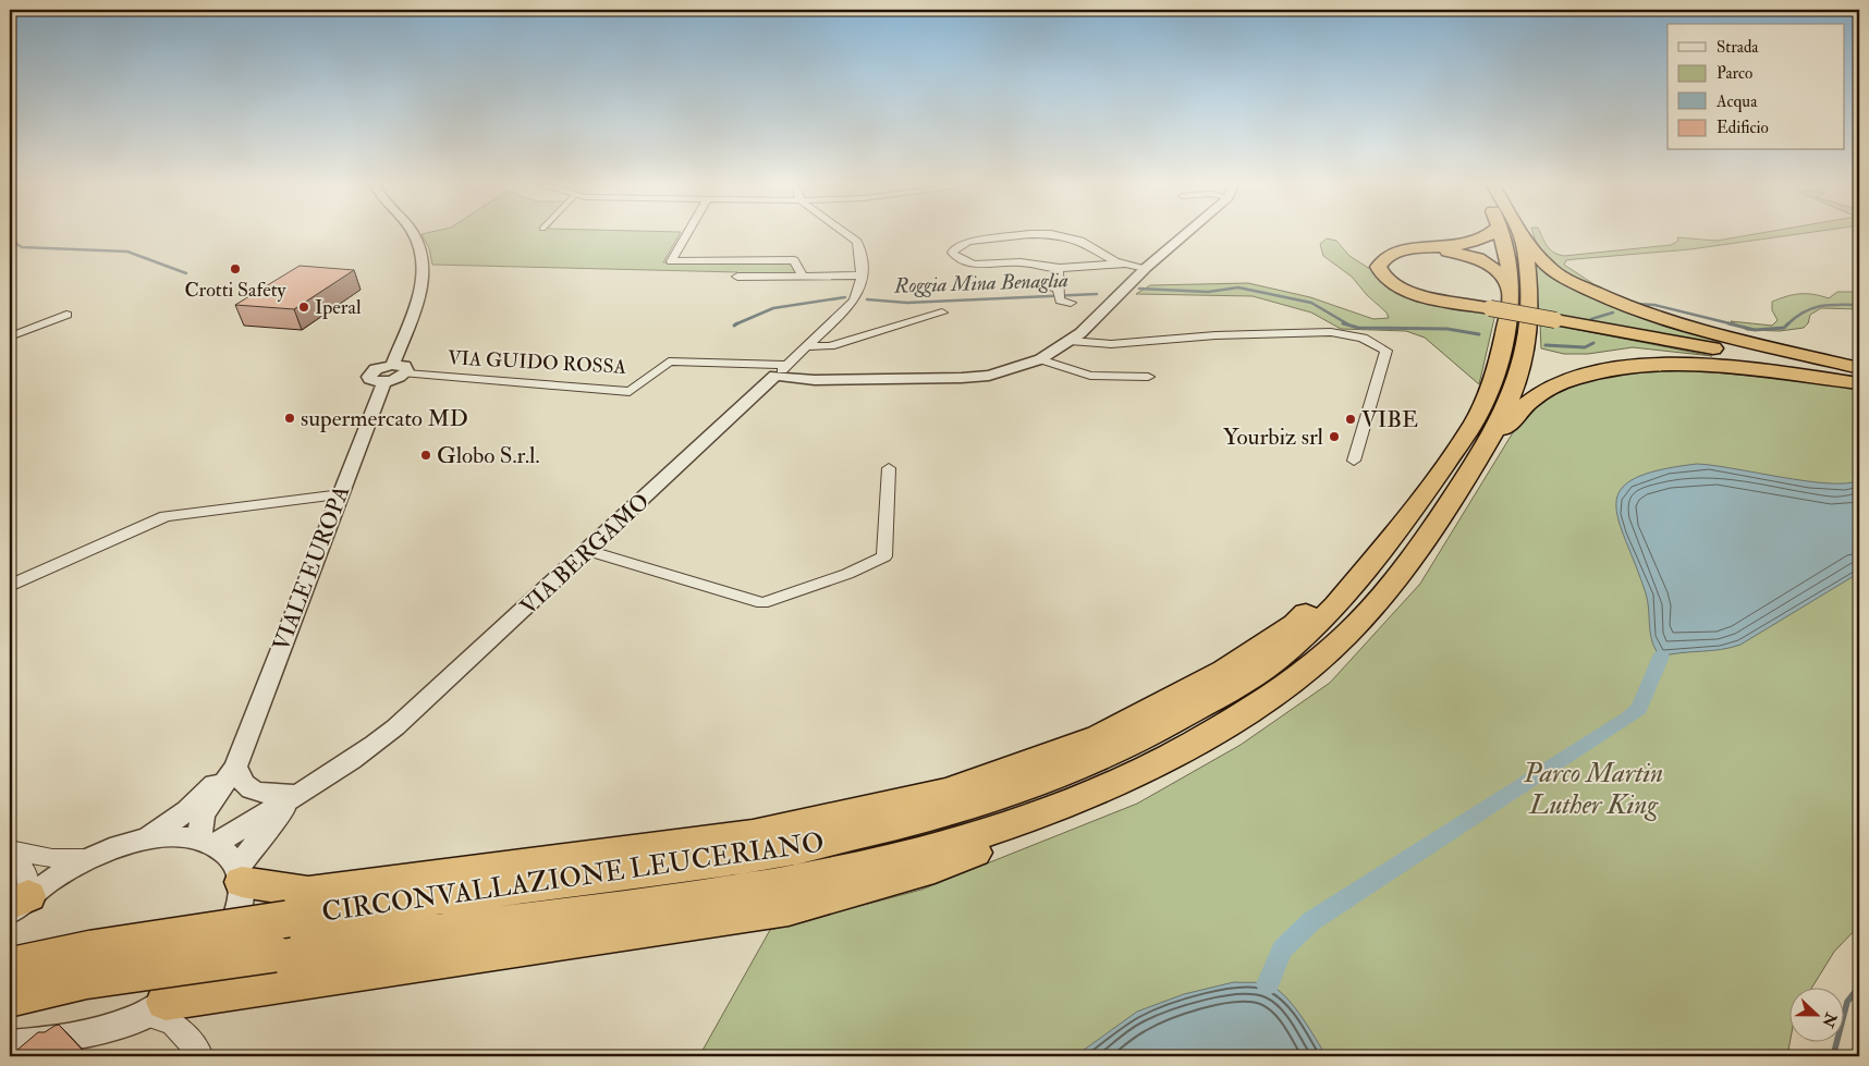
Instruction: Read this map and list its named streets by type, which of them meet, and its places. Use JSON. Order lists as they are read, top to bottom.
{
  "streets": {
    "highway": ["CIRCONVALLAZIONE LEUCERIANO"],
    "street": ["VIA GUIDO ROSSA", "VIA BERGAMO", "VIALE EUROPA"]
  },
  "crossings": [
    ["VIA GUIDO ROSSA", "VIA BERGAMO"],
    ["VIA BERGAMO", "VIALE EUROPA"]
  ],
  "water": ["Roggia Mina Benaglia"],
  "parks": ["Parco Martin Luther King"],
  "places": [
    "Crotti Safety",
    "Iperal",
    "supermercato MD",
    "VIBE",
    "Yourbiz srl",
    "Globo S.r.l."
  ],
  "legend": [
    "Strada",
    "Parco",
    "Acqua",
    "Edificio"
  ],
  "north": "right"
}
